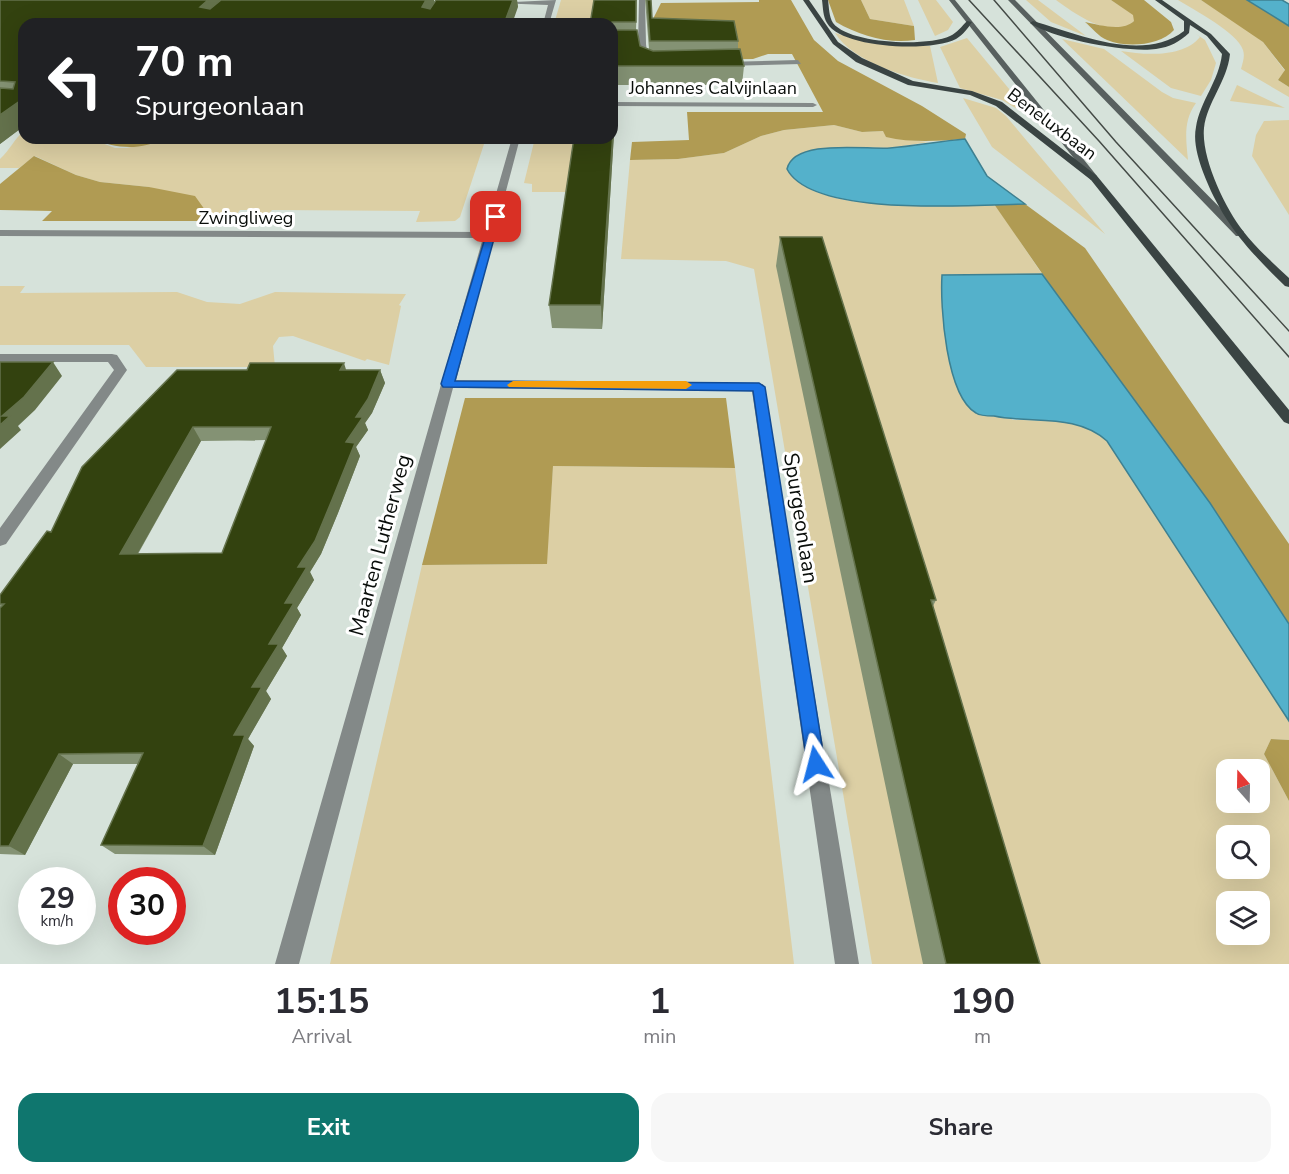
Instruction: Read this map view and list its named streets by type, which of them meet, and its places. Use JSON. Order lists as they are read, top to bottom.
{
  "streets": {
    "main road": ["Beneluxbaan"],
    "street": [
      "Johannes Calvijnlaan",
      "Zwingliweg",
      "Spurgeonlaan",
      "Maarten Lutherweg"
    ]
  },
  "crossings": [
    ["Zwingliweg", "Maarten Lutherweg"],
    ["Spurgeonlaan", "Maarten Lutherweg"]
  ],
  "north": "top",
  "page": {
    "turn": ["70 m", "Spurgeonlaan"],
    "speed": "29 km/h",
    "limit": "30",
    "eta": [
      "15:15",
      "Arrival",
      "1",
      "min",
      "190",
      "m"
    ],
    "buttons": ["Exit", "Share"]
  }
}
